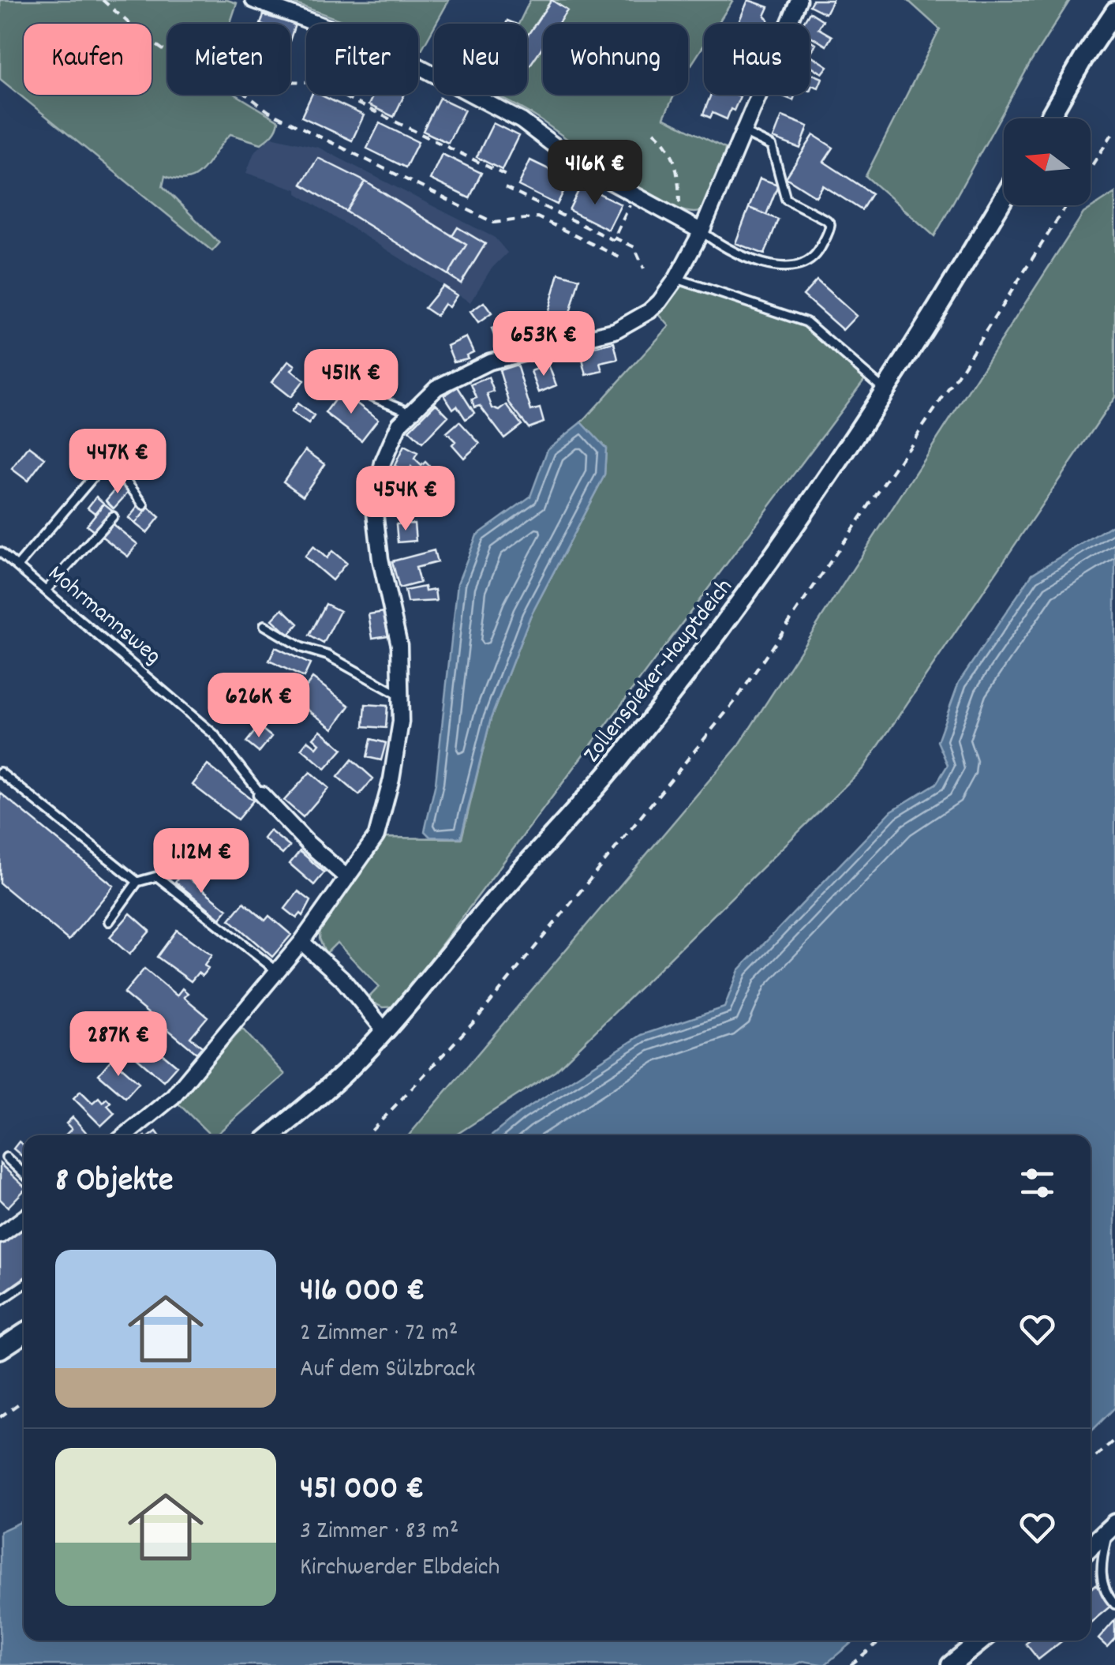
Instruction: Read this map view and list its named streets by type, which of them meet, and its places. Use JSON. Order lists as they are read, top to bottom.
{
  "streets": {
    "street": ["Mohrmannsweg", "Zollenspieker-Hauptdeich"]
  },
  "north": "left",
  "page": {
    "chip": [
      "Kaufen",
      "Mieten",
      "Filter",
      "Neu",
      "Wohnung",
      "Haus"
    ],
    "price": [
      "416K €",
      "653K €",
      "451K €",
      "447K €",
      "454K €",
      "626K €",
      "1.12M €",
      "287K €"
    ],
    "heading": "8 Objekte",
    "list": [
      {
        "name": "416 000 €",
        "note": "2 Zimmer · 72 m² · Auf dem Sülzbrack"
      },
      {
        "name": "451 000 €",
        "note": "3 Zimmer · 83 m² · Kirchwerder Elbdeich"
      }
    ]
  }
}
